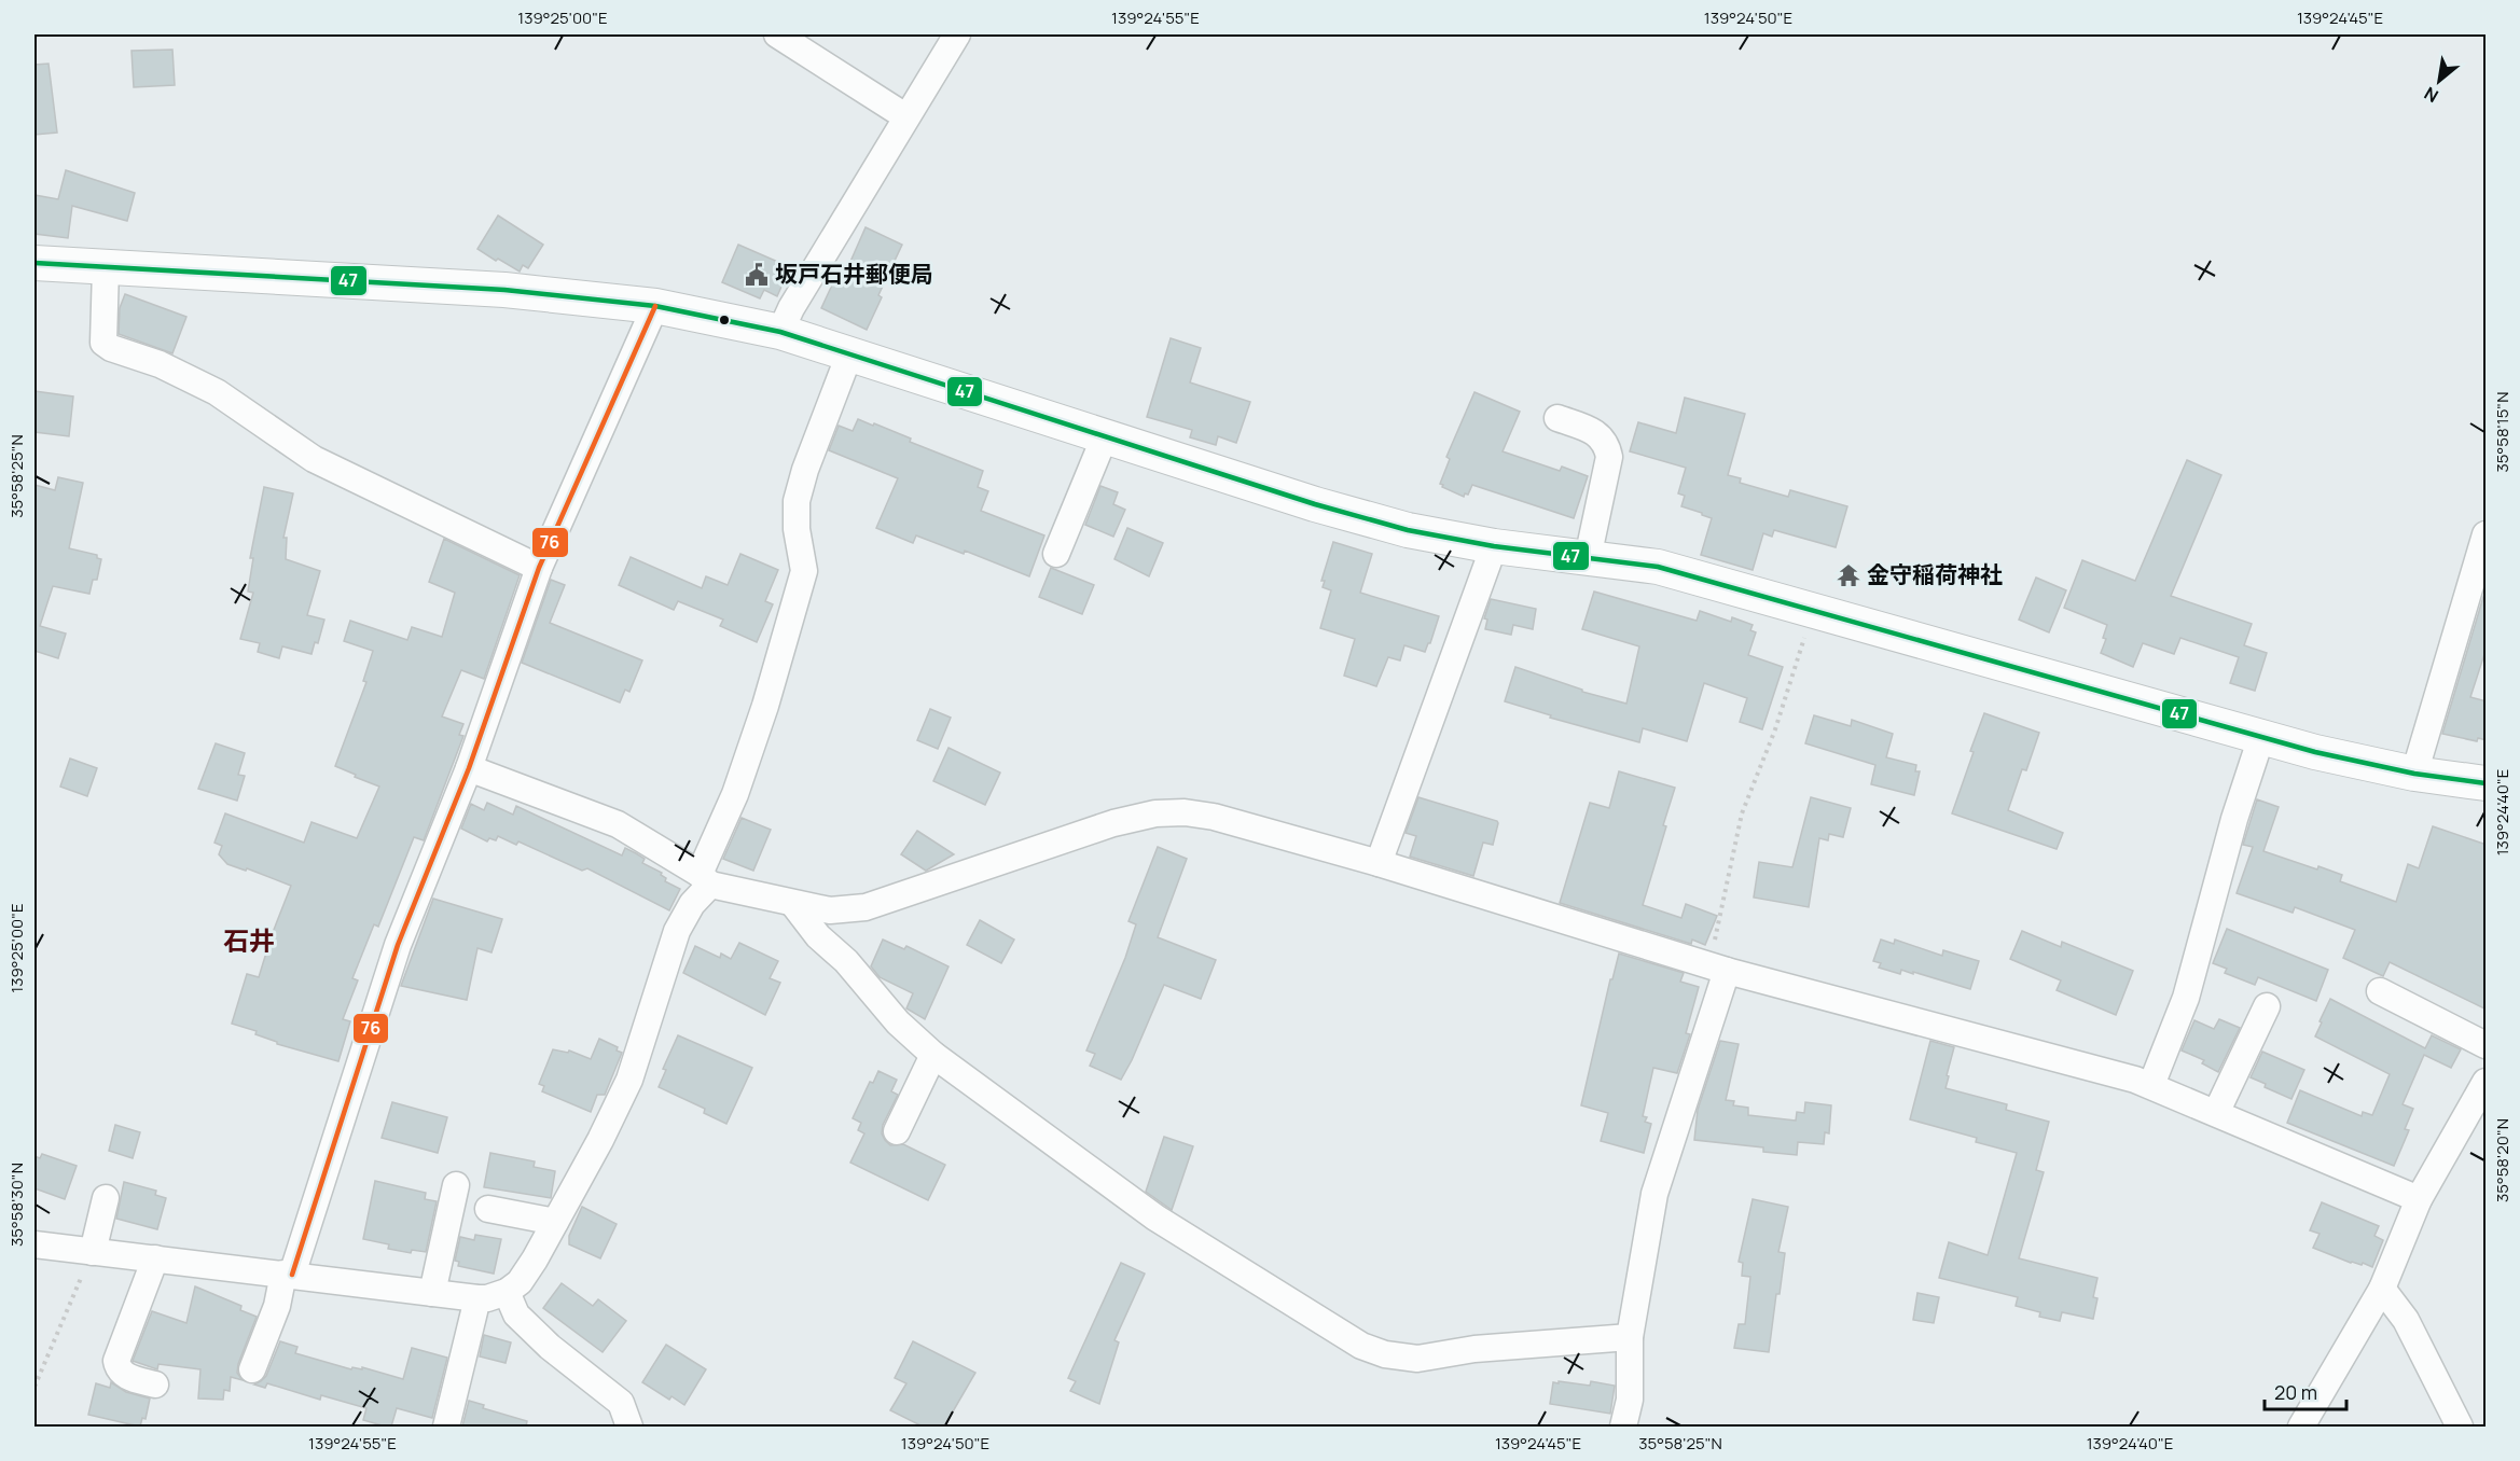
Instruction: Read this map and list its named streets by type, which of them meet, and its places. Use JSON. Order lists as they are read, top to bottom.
{
  "districts": ["石井"],
  "places": {
    "public building": ["坂戸石井郵便局"],
    "temple": ["金守稲荷神社"]
  },
  "lines": ["transit line 47", "transit line 76"],
  "scale_bar": "20 m",
  "north": "bottom left",
  "coordinates": [
    "139°25'00\"E",
    "139°24'55\"E",
    "139°24'50\"E",
    "139°24'45\"E",
    "35°58'15\"N",
    "35°58'25\"N",
    "139°24'40\"E",
    "35°58'20\"N",
    "35°58'30\"N"
  ]
}
